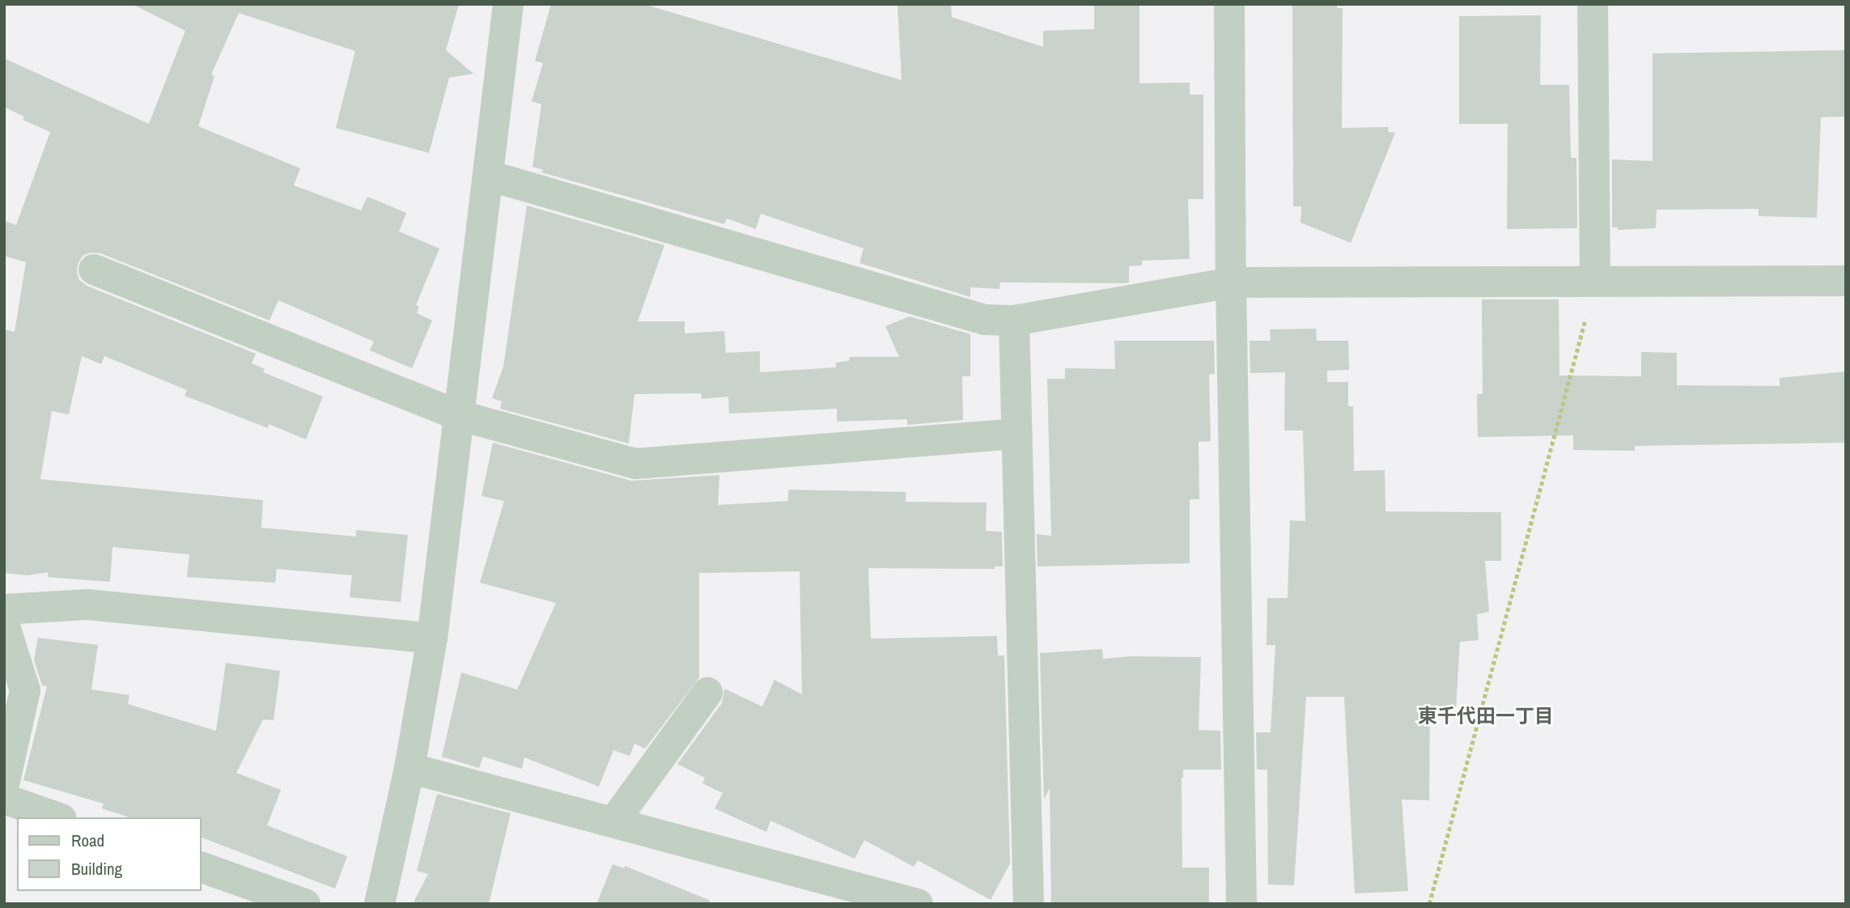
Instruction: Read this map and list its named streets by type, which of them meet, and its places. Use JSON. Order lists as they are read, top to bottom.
{
  "districts": ["東千代田一丁目"],
  "legend": ["Road", "Building"]
}
